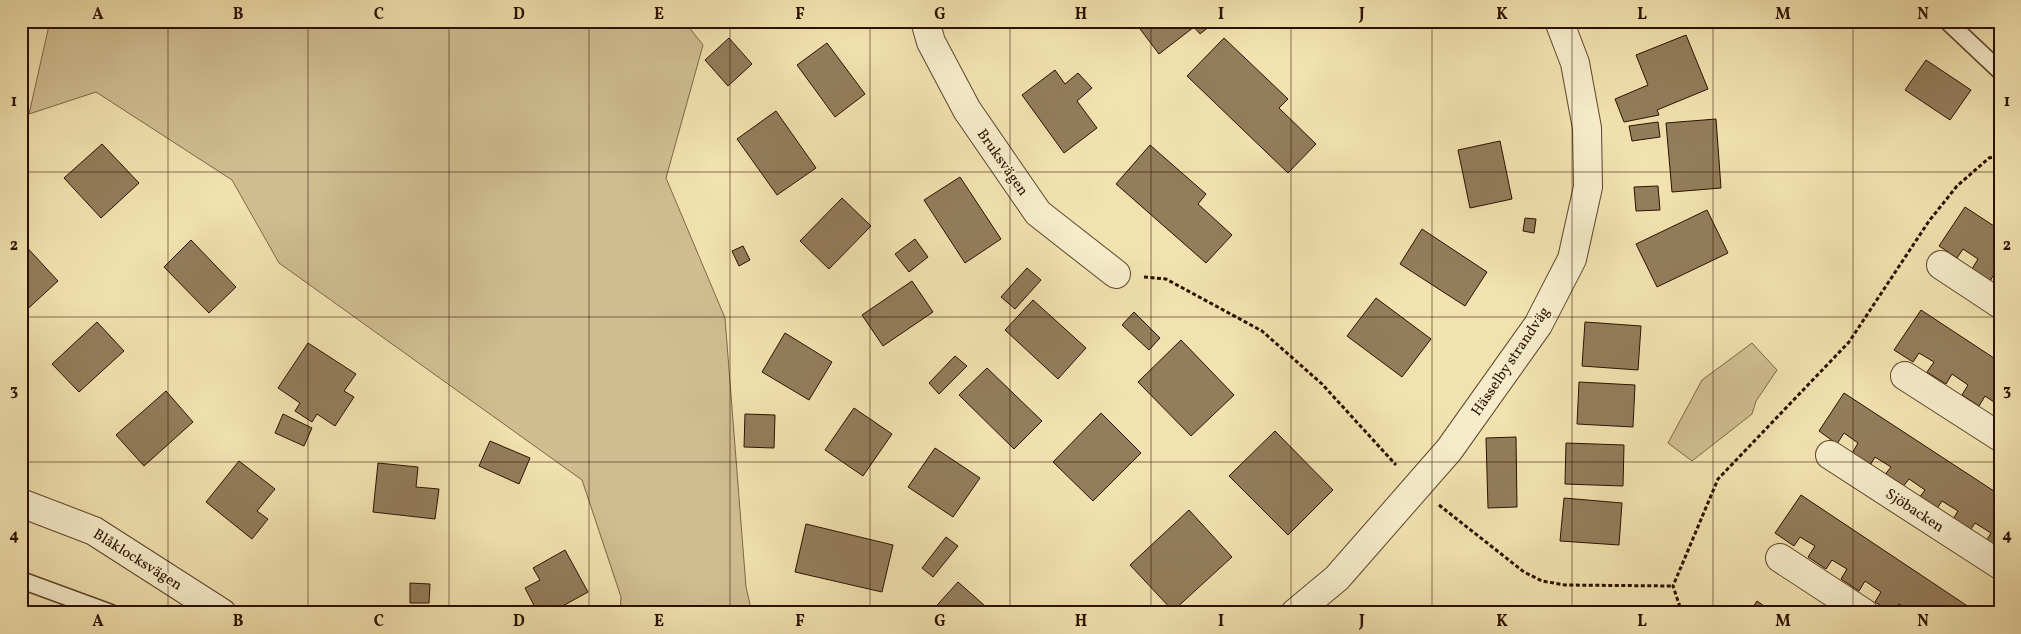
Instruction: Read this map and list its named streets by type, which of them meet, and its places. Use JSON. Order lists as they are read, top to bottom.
{
  "streets": {
    "street": [
      "Bruksvägen",
      "Hässelby strandväg",
      "Sjöbacken",
      "Blåklocksvägen"
    ]
  },
  "grid": {
    "columns": [
      "A",
      "B",
      "C",
      "D",
      "E",
      "F",
      "G",
      "H",
      "I",
      "J",
      "K",
      "L",
      "M",
      "N"
    ],
    "rows": [
      "1",
      "2",
      "3",
      "4"
    ]
  }
}
